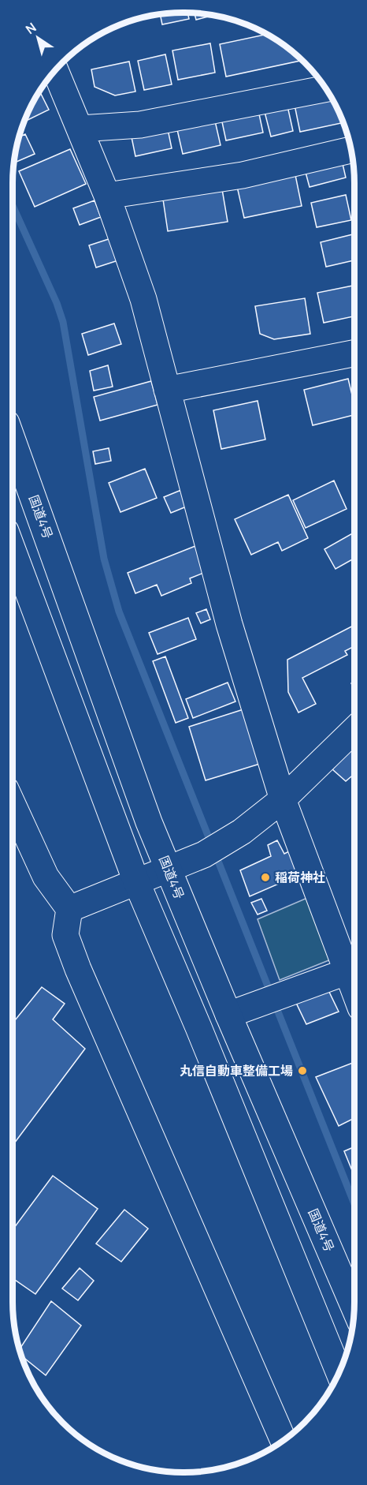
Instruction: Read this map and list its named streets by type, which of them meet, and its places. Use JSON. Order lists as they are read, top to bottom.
{
  "streets": {
    "main road": ["国道4号"]
  },
  "places": ["稲荷神社", "丸信自動車整備工場"],
  "north": "top left"
}
